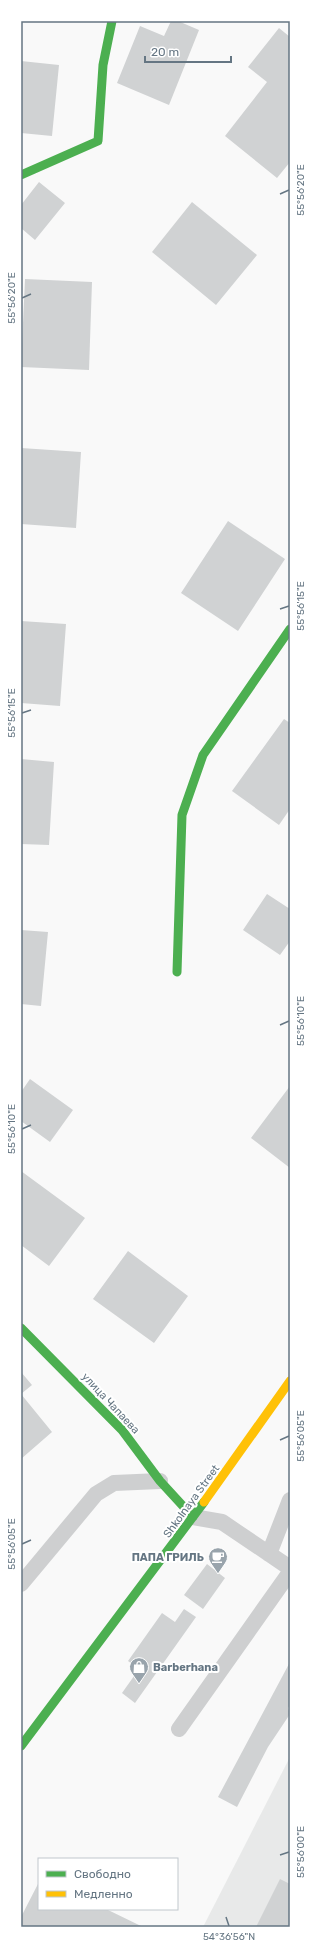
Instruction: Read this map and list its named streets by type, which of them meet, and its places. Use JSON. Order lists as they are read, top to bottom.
{
  "streets": {
    "street": ["улица Чапаева", "Shkolnaya Street"]
  },
  "crossings": [
    ["улица Чапаева", "Shkolnaya Street"]
  ],
  "places": {
    "cafe": ["ПАПА ГРИЛЬ"],
    "shop": ["Barberhana"]
  },
  "legend": ["Свободно", "Медленно"],
  "scale_bar": "20 m",
  "coordinates": [
    "55°56'20\"E",
    "55°56'15\"E",
    "55°56'10\"E",
    "55°56'05\"E",
    "55°56'00\"E",
    "54°36'56\"N"
  ]
}
